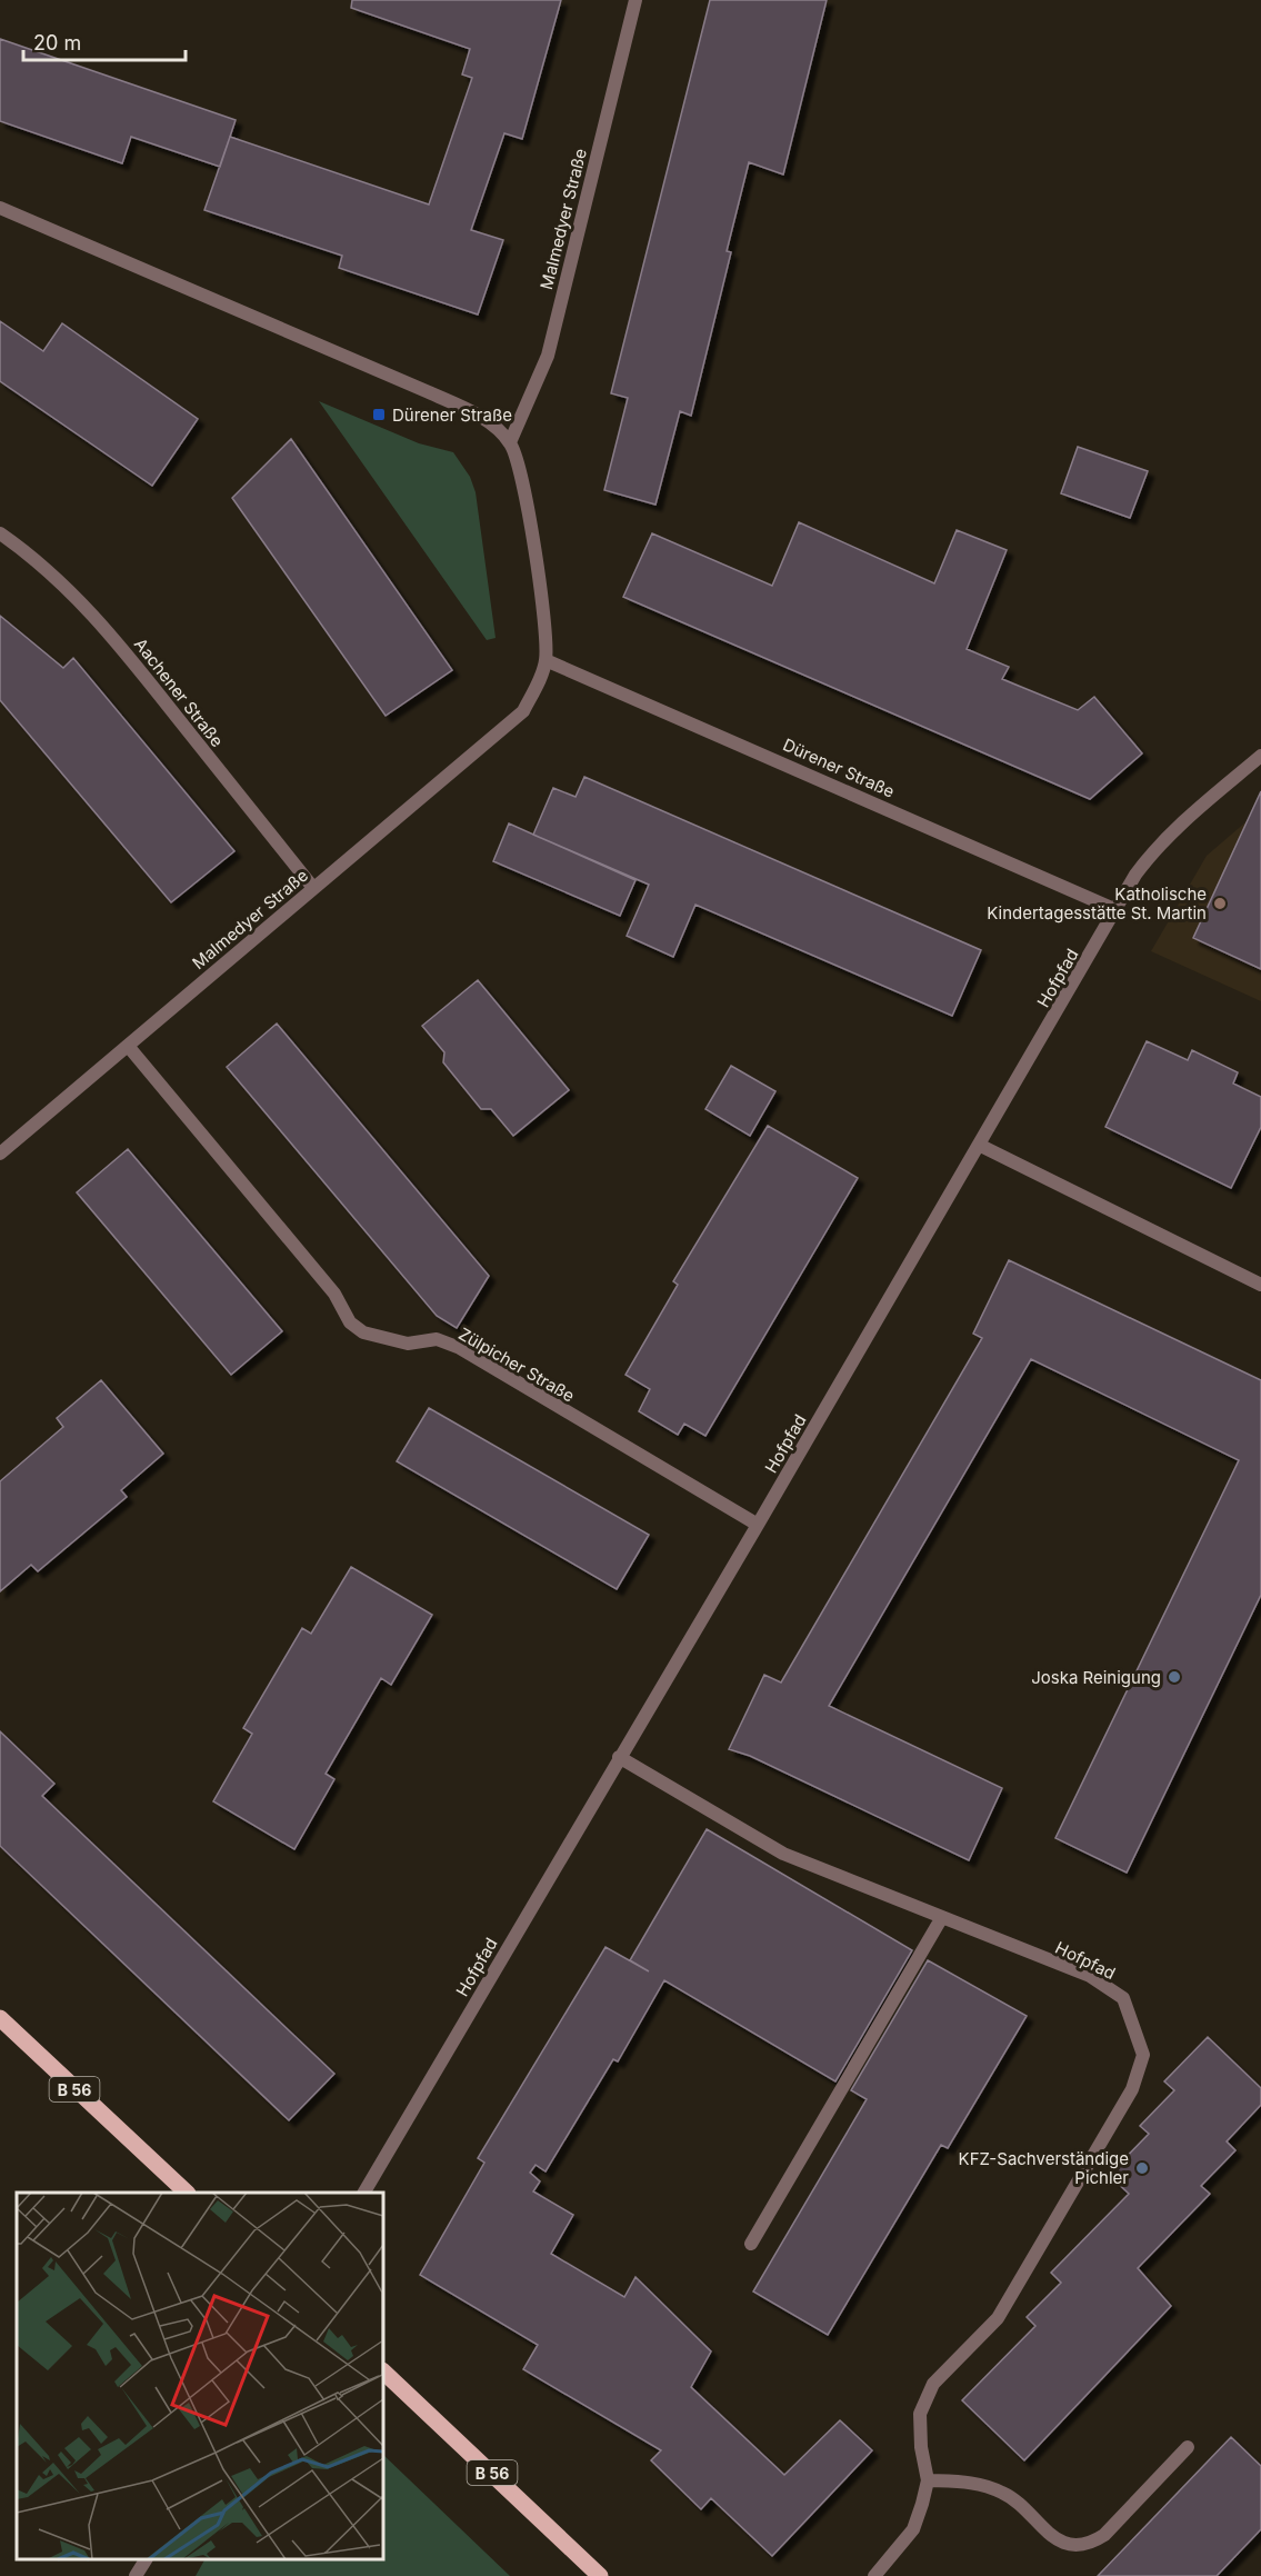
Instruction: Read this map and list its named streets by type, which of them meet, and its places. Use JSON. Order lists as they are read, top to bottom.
{
  "streets": {
    "main road": ["B 56"],
    "street": [
      "Malmedyer Straße",
      "Aachener Straße",
      "Dürener Straße",
      "Hofpfad",
      "Zülpicher Straße"
    ]
  },
  "crossings": [
    ["Malmedyer Straße", "Aachener Straße"],
    ["Malmedyer Straße", "Dürener Straße"],
    ["Malmedyer Straße", "Zülpicher Straße"],
    ["Dürener Straße", "Hofpfad"],
    ["Hofpfad", "Zülpicher Straße"]
  ],
  "places": {
    "transit": ["Dürener Straße"],
    "other": ["Katholische Kindertagesstätte St. Martin", "Joska Reinigung", "KFZ-Sachverständige Pichler"]
  },
  "scale_bar": "20 m"
}
